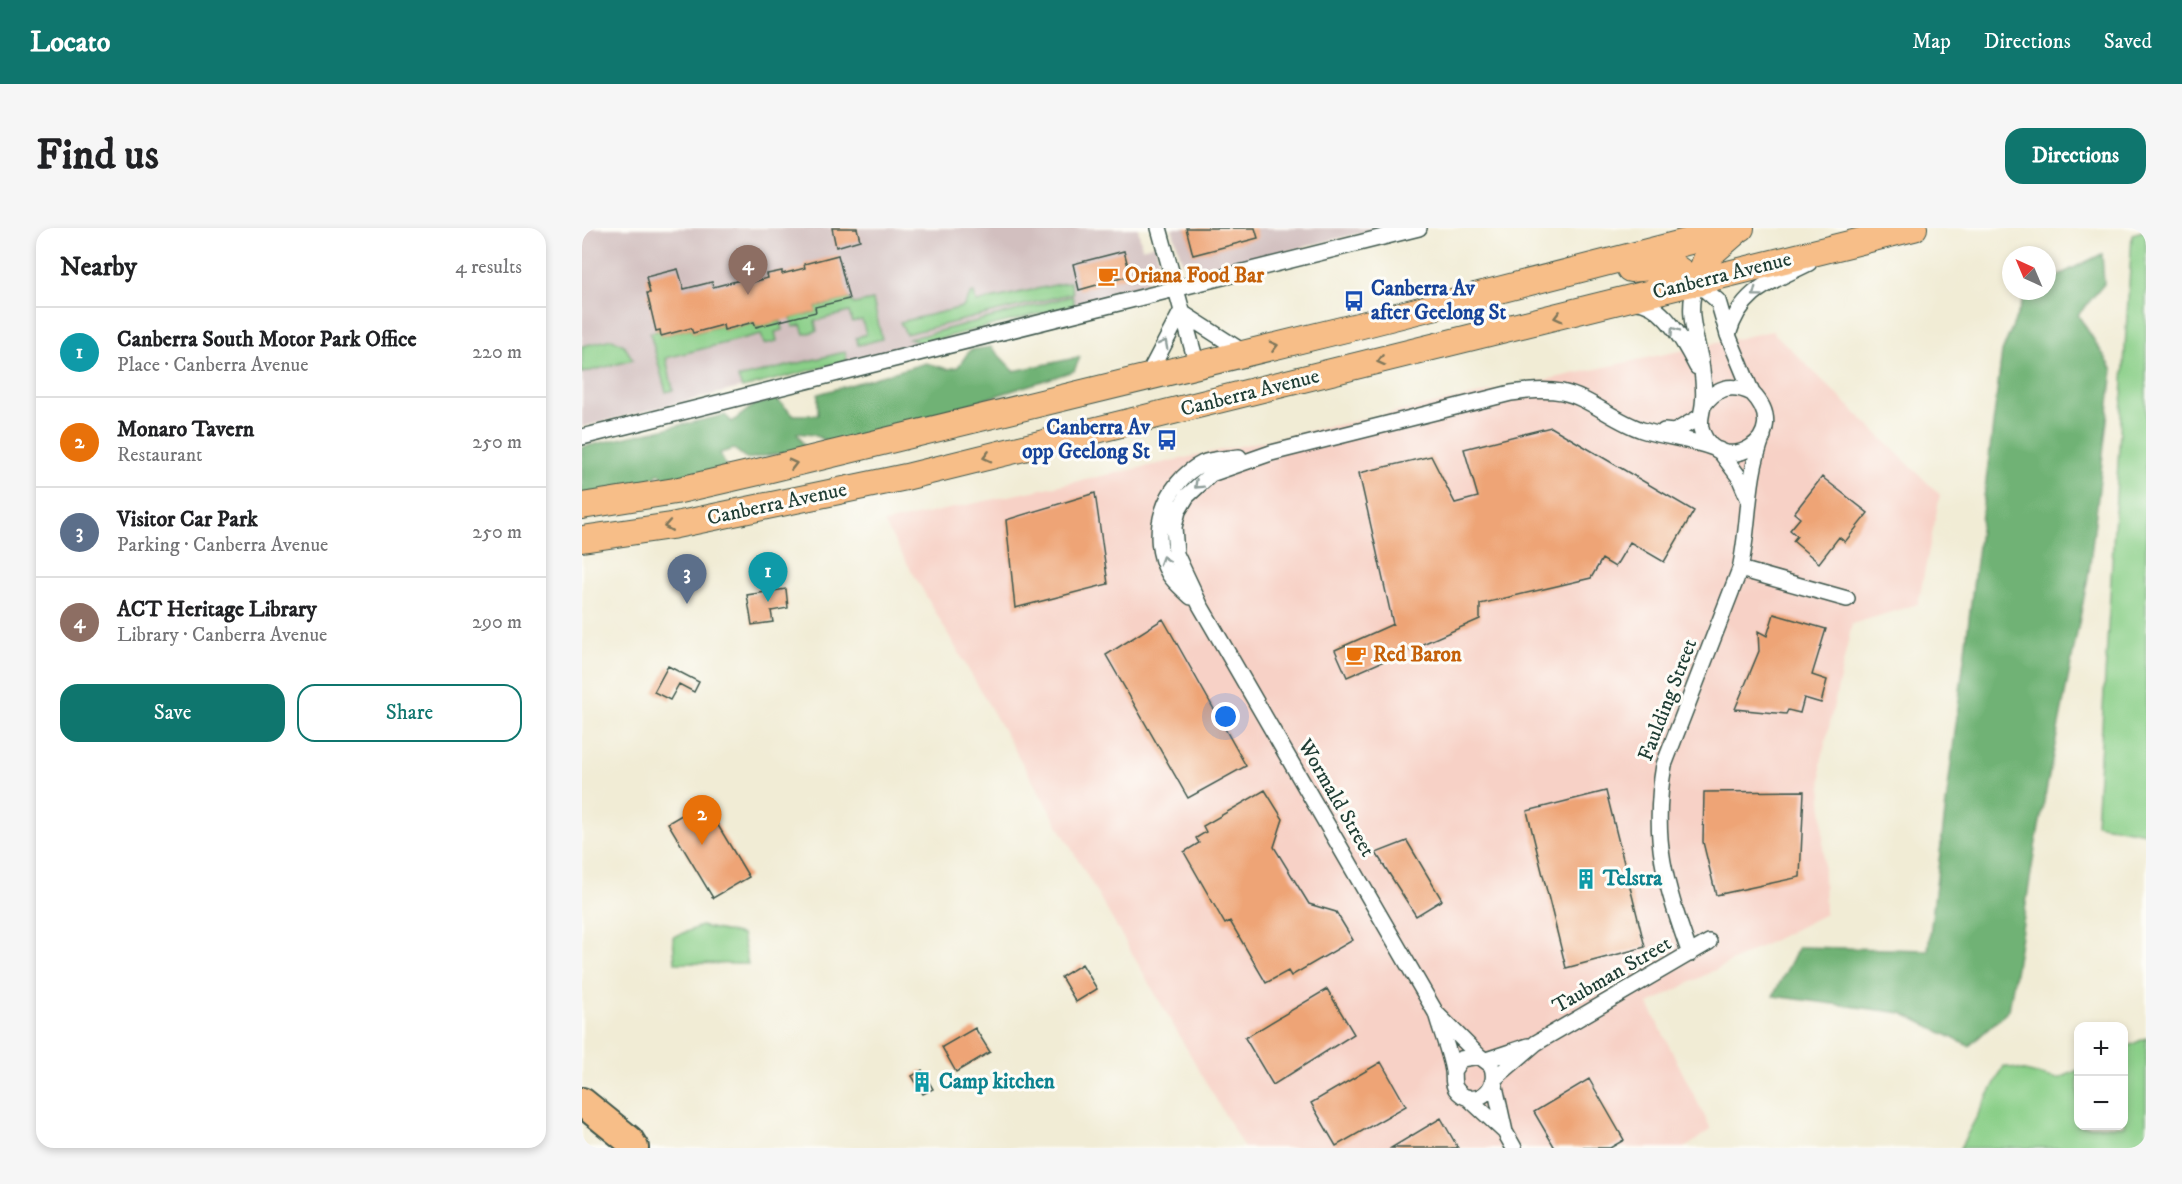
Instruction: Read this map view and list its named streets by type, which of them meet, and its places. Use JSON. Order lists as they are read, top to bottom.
{
  "streets": {
    "highway": ["Canberra Avenue"],
    "street": ["Faulding Street", "Wormald Street", "Taubman Street"]
  },
  "crossings": [
    ["Faulding Street", "Wormald Street"],
    ["Faulding Street", "Taubman Street"],
    ["Wormald Street", "Taubman Street"]
  ],
  "places": {
    "cafe": ["Oriana Food Bar", "Red Baron"],
    "bus stop": ["Canberra Av after Geelong St", "Canberra Av opp Geelong St"],
    "building": ["Telstra", "Camp kitchen"]
  },
  "north": "top left",
  "page": {
    "header": "Locato",
    "nav": ["Map", "Directions", "Saved"],
    "buttons": [
      "Directions",
      ["Save", "Share"]
    ],
    "title": "Find us",
    "heading": ["Nearby", "4 results"],
    "pins": [
      "4",
      "1",
      "3",
      "2"
    ],
    "list": [
      {
        "mark": "1",
        "name": "Canberra South Motor Park Office",
        "note": "Place · Canberra Avenue",
        "value": "220 m"
      },
      {
        "mark": "2",
        "name": "Monaro Tavern",
        "note": "Restaurant",
        "value": "250 m"
      },
      {
        "mark": "3",
        "name": "Visitor Car Park",
        "note": "Parking · Canberra Avenue",
        "value": "250 m"
      },
      {
        "mark": "4",
        "name": "ACT Heritage Library",
        "note": "Library · Canberra Avenue",
        "value": "290 m"
      }
    ],
    "map_buttons": ["+", "−"]
  }
}
